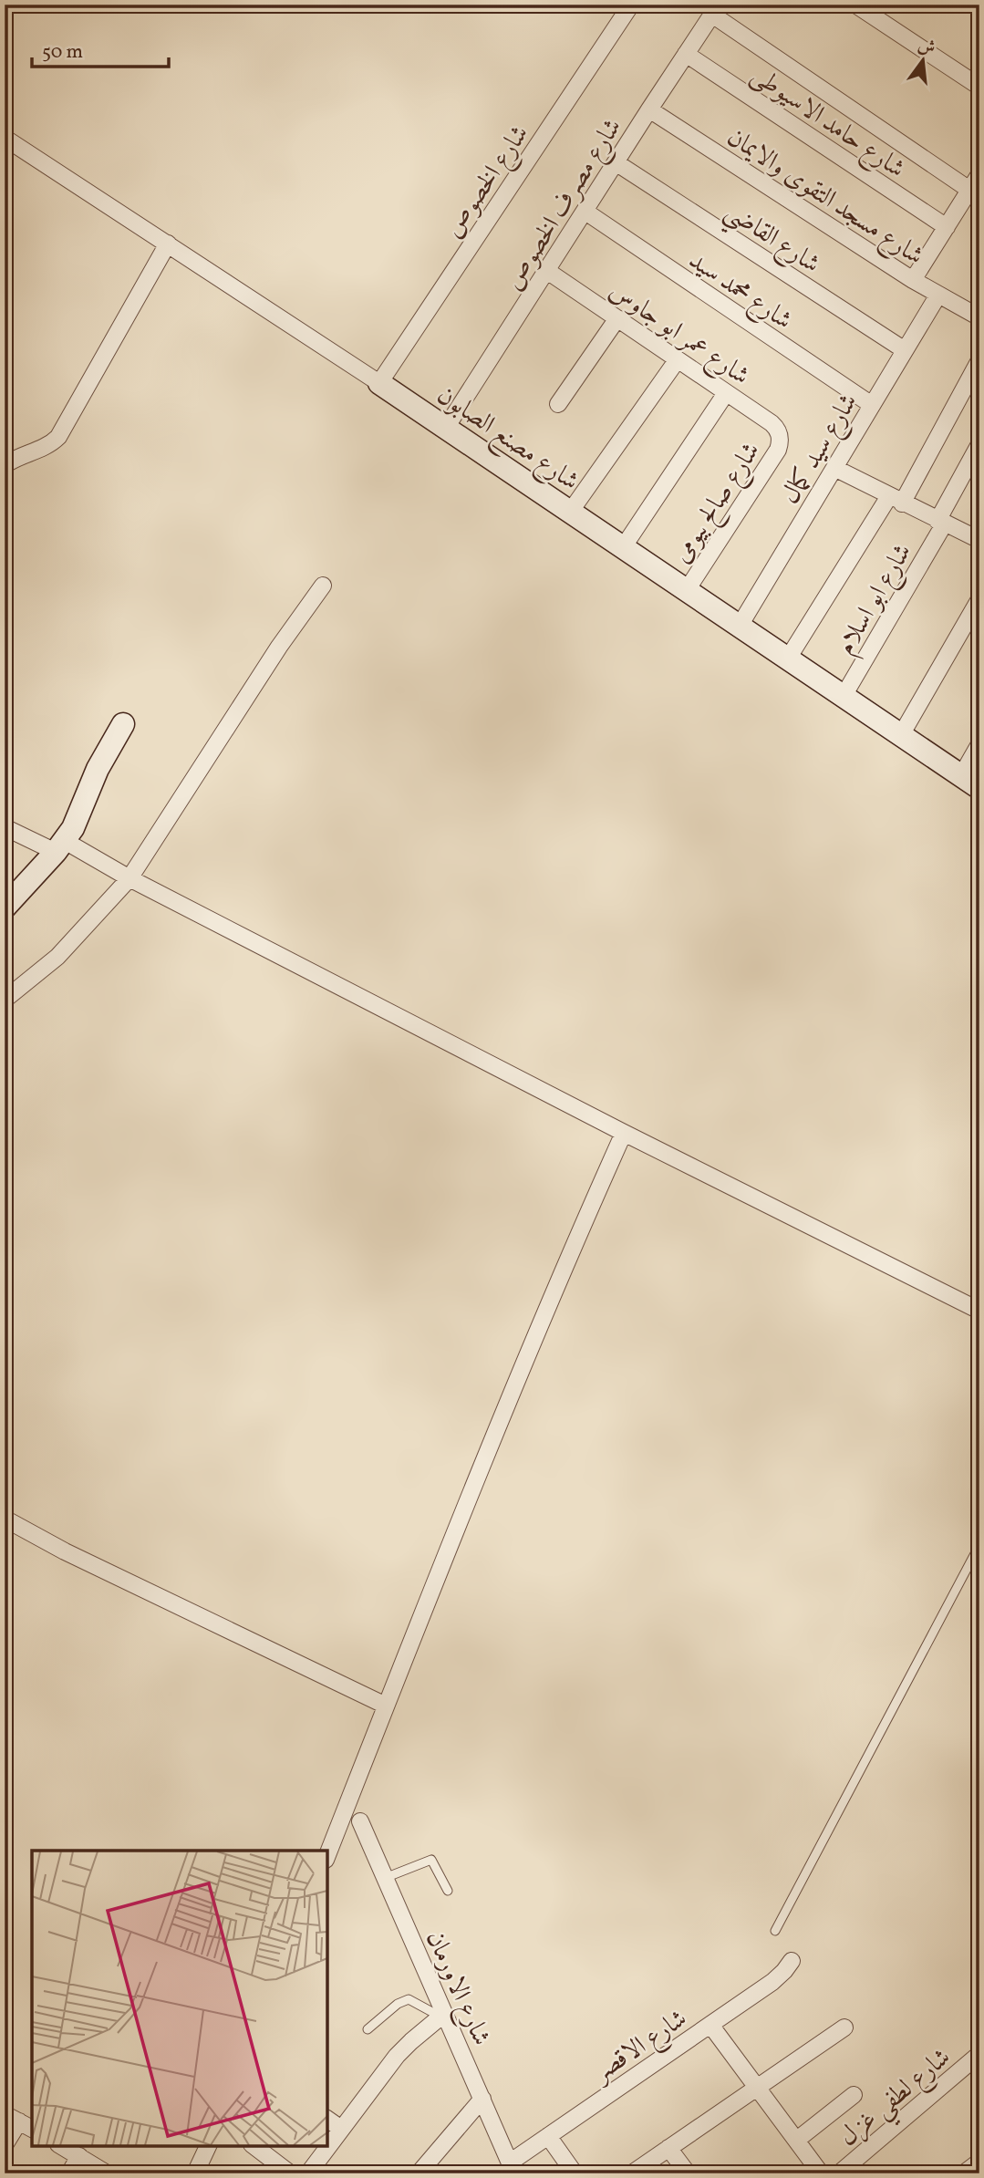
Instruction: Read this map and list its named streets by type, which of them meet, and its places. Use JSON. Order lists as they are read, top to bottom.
{
  "streets": {
    "street": [
      "شارع حامد الاسيوطى",
      "شارع الخصوص",
      "شارع مسجد التقوى والايمان",
      "شارع مصرف الخصوص",
      "شارع القاضي",
      "شارع محمد سيد",
      "شارع عمر ابو جاوس",
      "شارع مصنع الصابون",
      "شارع سيد كمال",
      "شارع صالح بيومى",
      "شارع ابو اسلام",
      "شارع الاورمان",
      "شارع الاقصر",
      "شارع لطفي غزل"
    ]
  },
  "crossings": [
    ["شارع حامد الاسيوطى", "شارع مصرف الخصوص"],
    ["شارع الخصوص", "شارع مصنع الصابون"],
    ["شارع مسجد التقوى والايمان", "شارع مصرف الخصوص"],
    ["شارع مسجد التقوى والايمان", "شارع سيد كمال"],
    ["شارع مصرف الخصوص", "شارع القاضي"],
    ["شارع مصرف الخصوص", "شارع محمد سيد"],
    ["شارع مصرف الخصوص", "شارع عمر ابو جاوس"],
    ["شارع مصرف الخصوص", "شارع مصنع الصابون"],
    ["شارع القاضي", "شارع سيد كمال"],
    ["شارع محمد سيد", "شارع سيد كمال"],
    ["شارع عمر ابو جاوس", "شارع صالح بيومى"],
    ["شارع مصنع الصابون", "شارع سيد كمال"],
    ["شارع مصنع الصابون", "شارع صالح بيومى"],
    ["شارع مصنع الصابون", "شارع ابو اسلام"],
    ["شارع الاورمان", "شارع الاقصر"]
  ],
  "scale_bar": "50 m",
  "north": "top"
}
